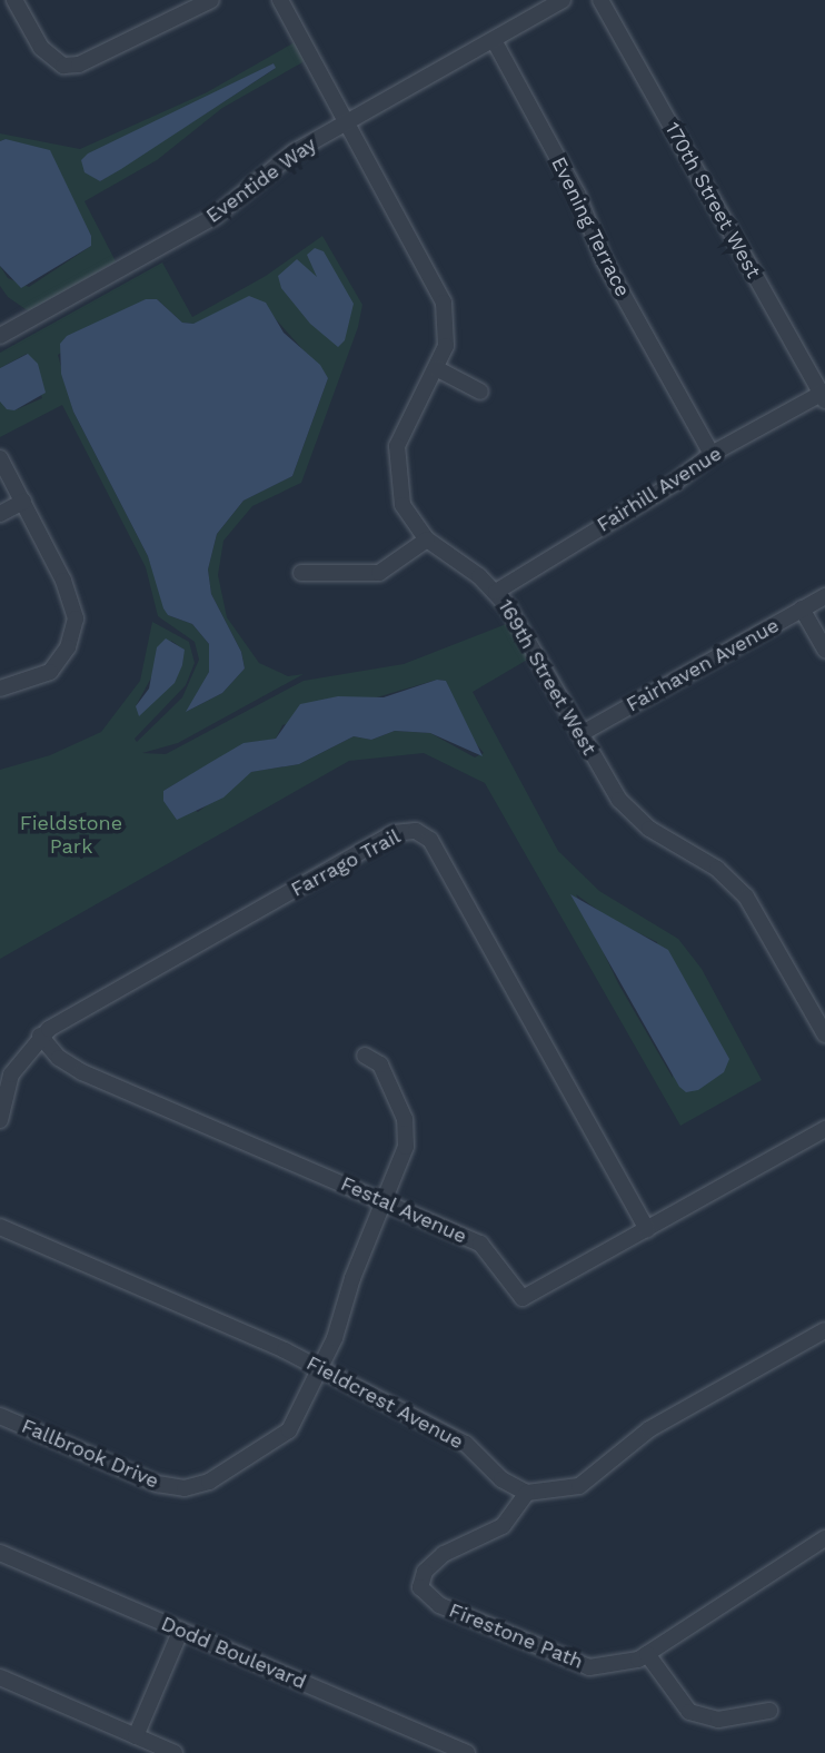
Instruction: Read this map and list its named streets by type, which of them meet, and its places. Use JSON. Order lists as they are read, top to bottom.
{
  "streets": {
    "street": [
      "Eventide Way",
      "170th Street West",
      "Evening Terrace",
      "Fairhill Avenue",
      "Fairhaven Avenue",
      "169th Street West",
      "Farrago Trail",
      "Festal Avenue",
      "Fieldcrest Avenue",
      "Fallbrook Drive",
      "Firestone Path",
      "Dodd Boulevard"
    ]
  },
  "crossings": [
    ["Eventide Way", "Evening Terrace"],
    ["Eventide Way", "169th Street West"],
    ["170th Street West", "Fairhill Avenue"],
    ["Evening Terrace", "Fairhill Avenue"],
    ["Fairhill Avenue", "169th Street West"],
    ["Fairhaven Avenue", "169th Street West"],
    ["Farrago Trail", "Festal Avenue"],
    ["Festal Avenue", "Fallbrook Drive"],
    ["Fieldcrest Avenue", "Fallbrook Drive"],
    ["Fieldcrest Avenue", "Firestone Path"]
  ],
  "parks": ["Fieldstone Park"]
}
